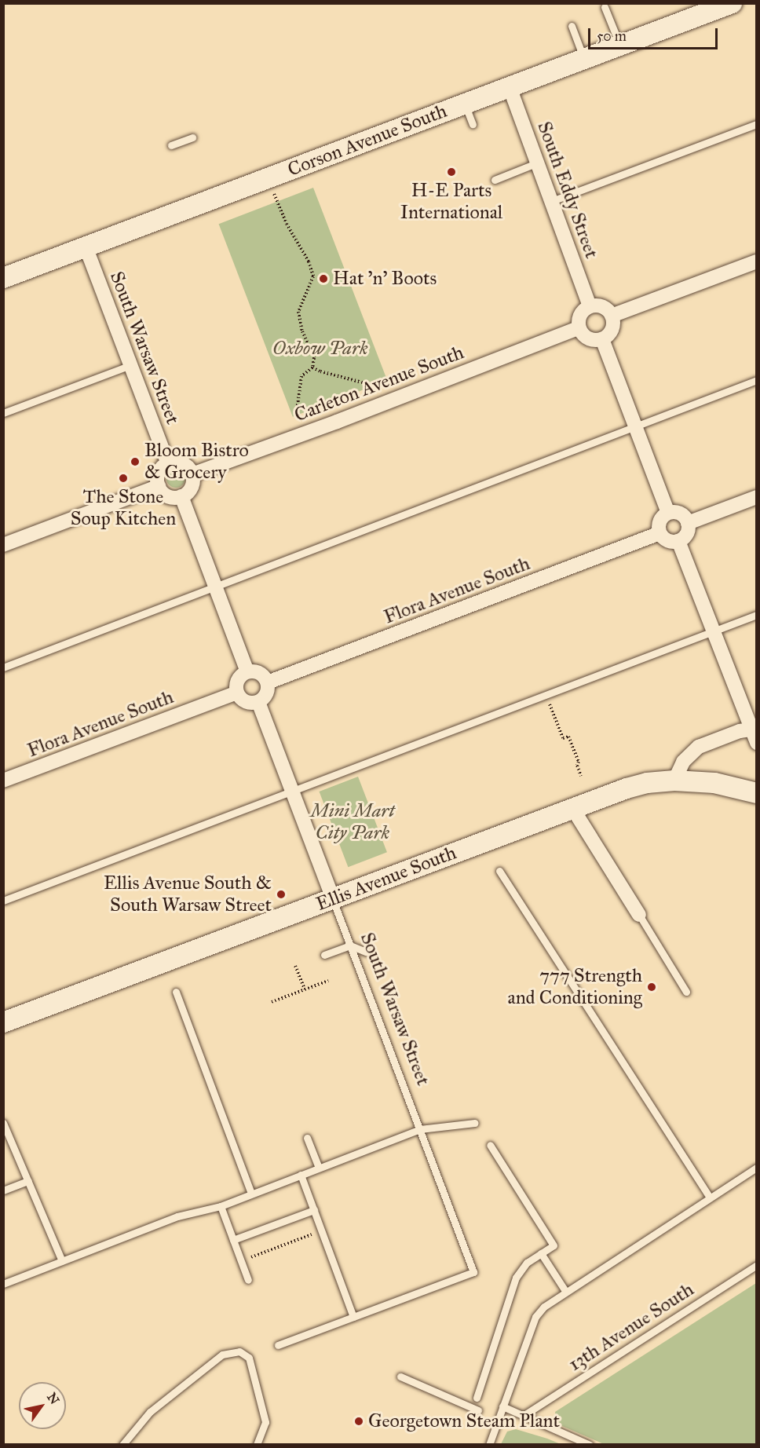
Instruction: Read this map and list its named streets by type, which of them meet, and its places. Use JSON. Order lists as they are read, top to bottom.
{
  "streets": {
    "street": [
      "Corson Avenue South",
      "South Eddy Street",
      "South Warsaw Street",
      "Carleton Avenue South",
      "Flora Avenue South",
      "Ellis Avenue South"
    ],
    "lane": ["13th Avenue South"]
  },
  "crossings": [
    ["Corson Avenue South", "South Eddy Street"],
    ["Corson Avenue South", "South Warsaw Street"],
    ["South Eddy Street", "Carleton Avenue South"],
    ["South Warsaw Street", "Carleton Avenue South"],
    ["South Warsaw Street", "Flora Avenue South"],
    ["South Warsaw Street", "Ellis Avenue South"]
  ],
  "parks": ["Oxbow Park", "Mini Mart City Park"],
  "places": [
    "H-E Parts International",
    "Hat 'n' Boots",
    "Bloom Bistro & Grocery",
    "The Stone Soup Kitchen",
    "Ellis Avenue South & South Warsaw Street",
    "777 Strength and Conditioning",
    "Georgetown Steam Plant"
  ],
  "scale_bar": "50 m",
  "north": "top right"
}
